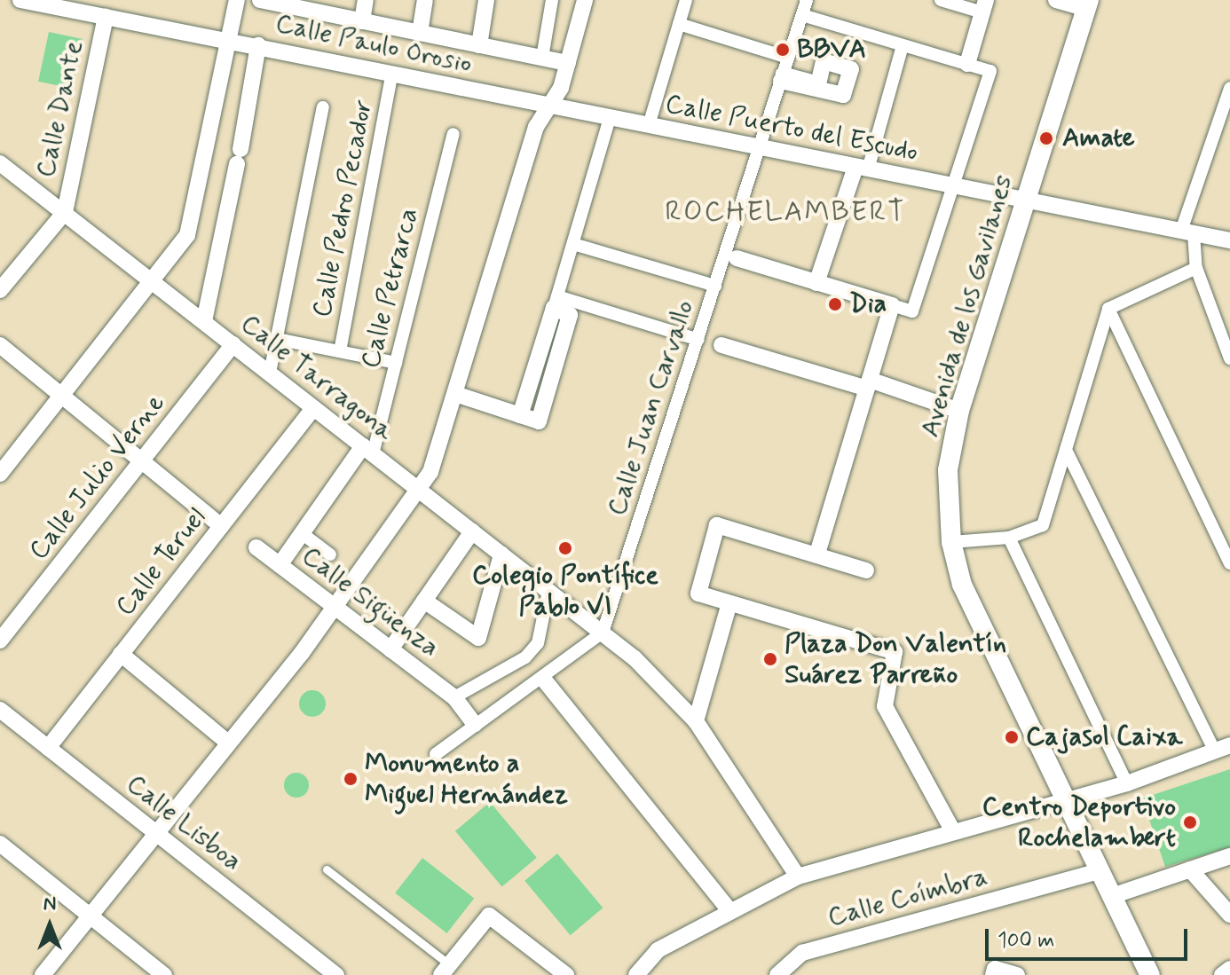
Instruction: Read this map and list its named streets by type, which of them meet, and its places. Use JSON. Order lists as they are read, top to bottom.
{
  "streets": {
    "street": [
      "Calle Paulo Orosio",
      "Calle Dante",
      "Calle Puerto del Escudo",
      "Calle Pedro Pecador",
      "Calle Petrarca",
      "Avenida de los Gavilanes",
      "Calle Tarragona",
      "Calle Juan Carvallo",
      "Calle Julio Verne",
      "Calle Teruel",
      "Calle Sigüenza",
      "Calle Lisboa",
      "Calle Coímbra"
    ]
  },
  "crossings": [
    ["Calle Paulo Orosio", "Calle Dante"],
    ["Calle Paulo Orosio", "Calle Puerto del Escudo"],
    ["Calle Paulo Orosio", "Calle Pedro Pecador"],
    ["Calle Dante", "Calle Tarragona"],
    ["Calle Puerto del Escudo", "Avenida de los Gavilanes"],
    ["Calle Puerto del Escudo", "Calle Juan Carvallo"],
    ["Calle Petrarca", "Calle Tarragona"],
    ["Avenida de los Gavilanes", "Calle Coímbra"],
    ["Calle Tarragona", "Calle Juan Carvallo"],
    ["Calle Tarragona", "Calle Julio Verne"],
    ["Calle Tarragona", "Calle Teruel"],
    ["Calle Teruel", "Calle Lisboa"]
  ],
  "districts": ["ROCHELAMBERT"],
  "places": [
    "BBVA",
    "Amate",
    "Dia",
    "Colegio Pontífice Pablo VI",
    "Plaza Don Valentín Suárez Parreño",
    "Cajasol Caixa",
    "Monumento a Miguel Hernández",
    "Centro Deportivo Rochelambert"
  ],
  "scale_bar": "100 m",
  "north": "top"
}
